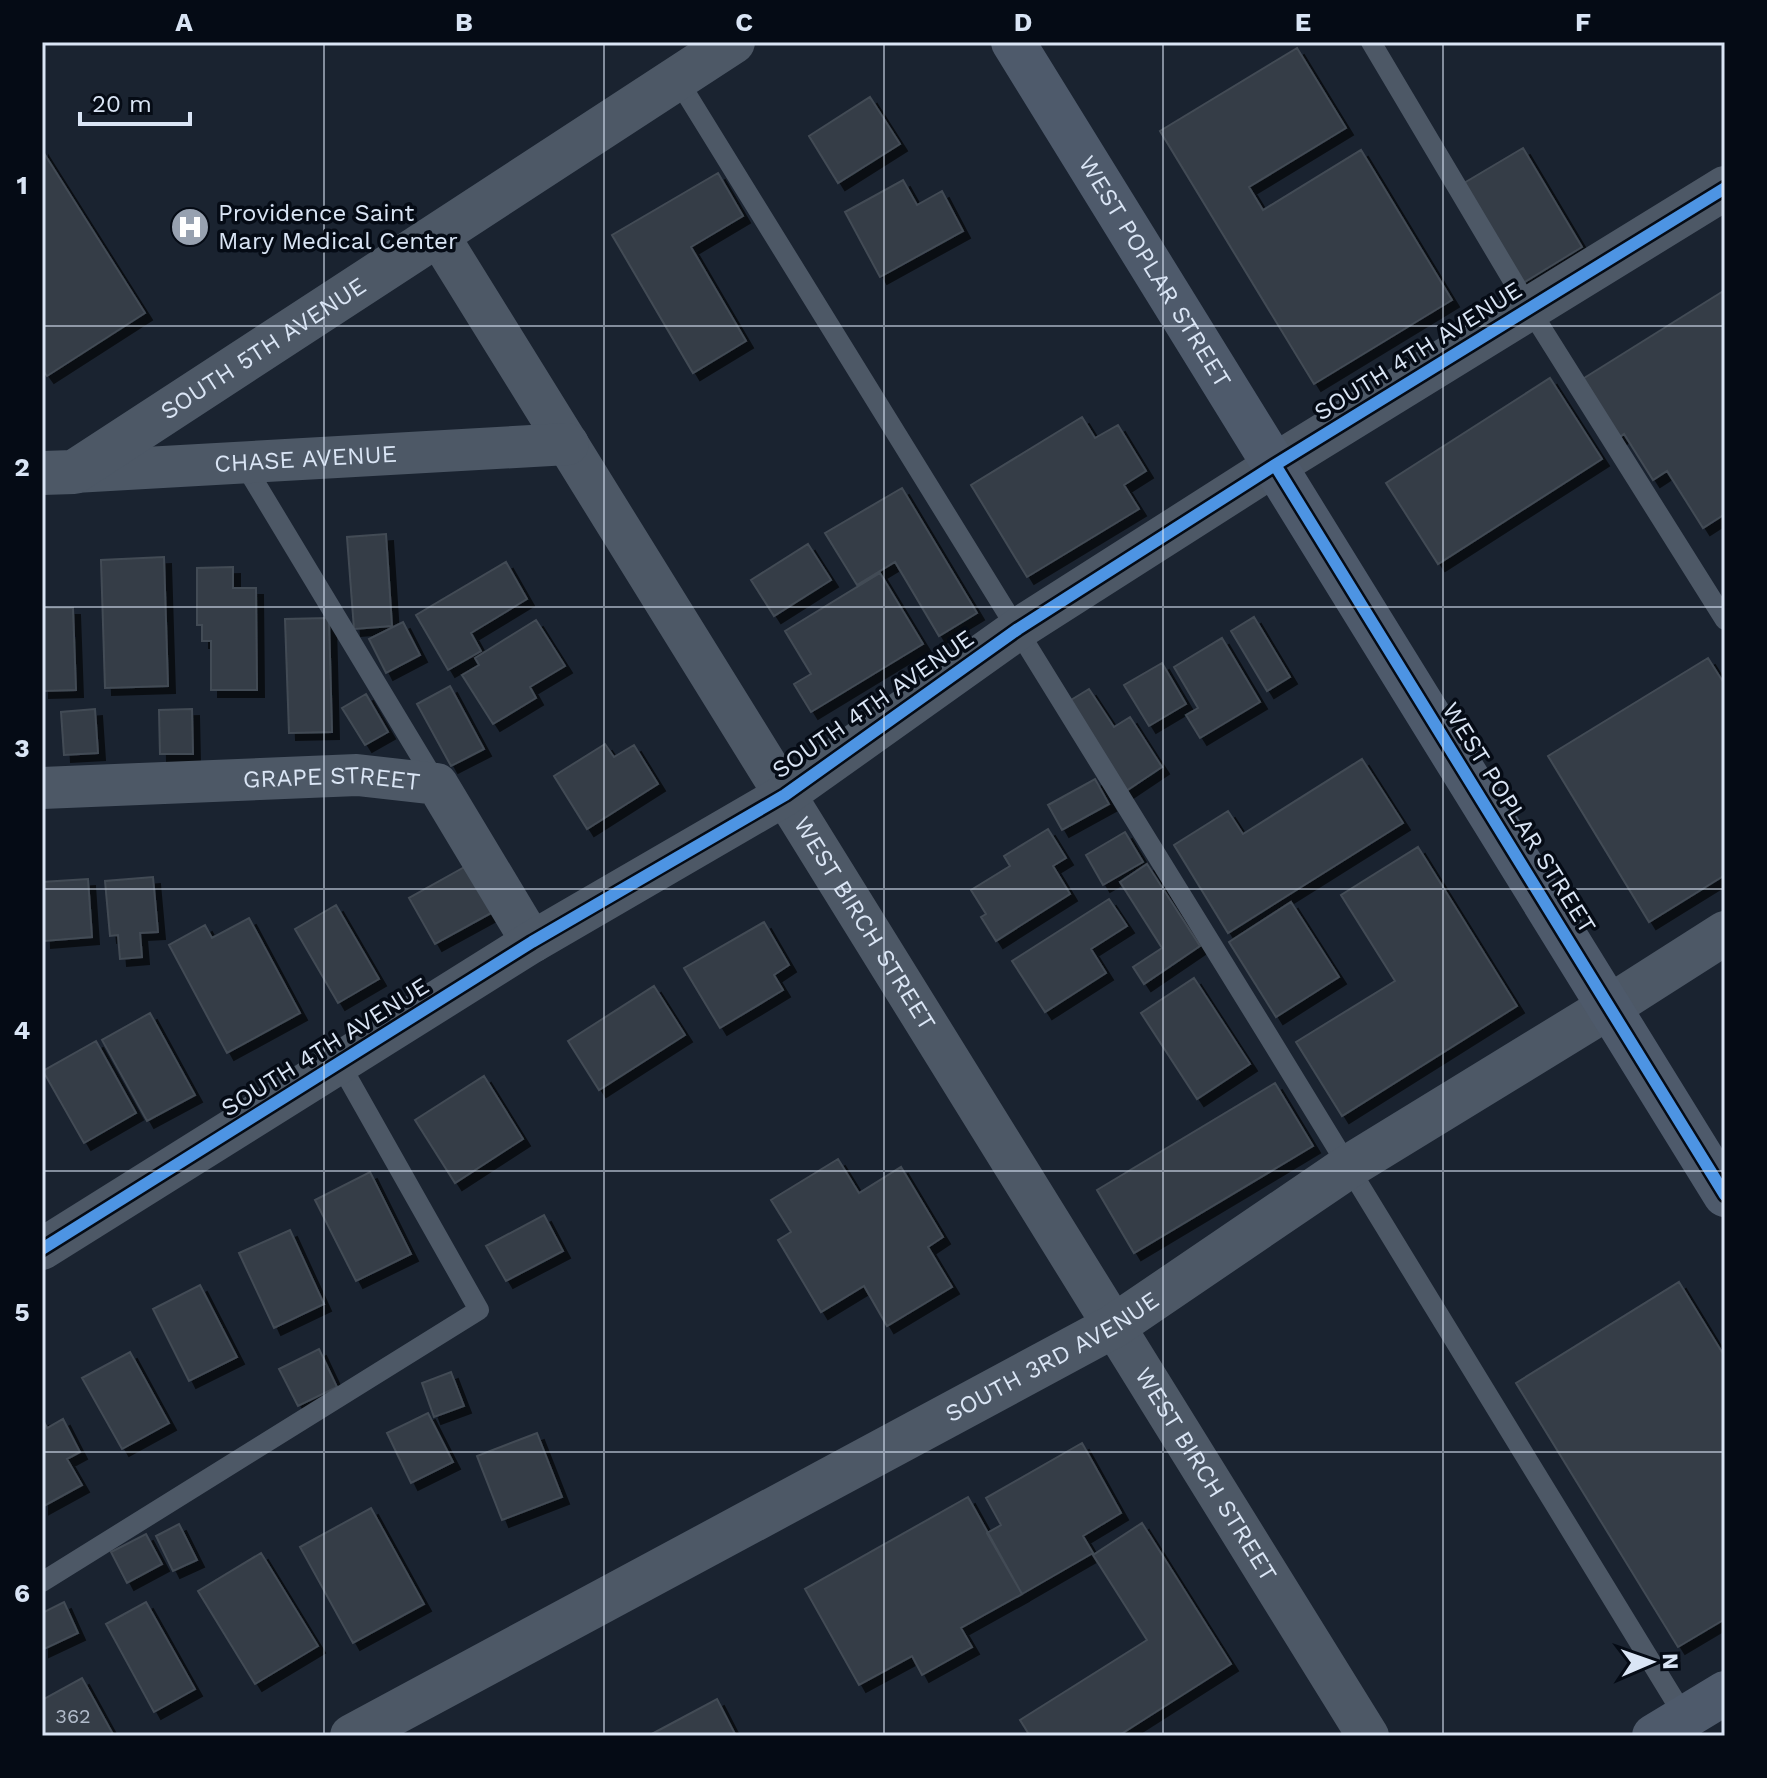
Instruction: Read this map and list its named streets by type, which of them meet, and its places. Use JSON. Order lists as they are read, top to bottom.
{
  "streets": {
    "main road": ["WEST POPLAR STREET"],
    "street": [
      "SOUTH 5TH AVENUE",
      "SOUTH 4TH AVENUE",
      "CHASE AVENUE",
      "GRAPE STREET",
      "WEST BIRCH STREET",
      "SOUTH 3RD AVENUE"
    ]
  },
  "crossings": [
    ["WEST POPLAR STREET", "SOUTH 4TH AVENUE"],
    ["WEST POPLAR STREET", "SOUTH 3RD AVENUE"],
    ["SOUTH 5TH AVENUE", "CHASE AVENUE"],
    ["SOUTH 5TH AVENUE", "WEST BIRCH STREET"],
    ["SOUTH 4TH AVENUE", "GRAPE STREET"],
    ["SOUTH 4TH AVENUE", "WEST BIRCH STREET"],
    ["CHASE AVENUE", "WEST BIRCH STREET"],
    ["WEST BIRCH STREET", "SOUTH 3RD AVENUE"]
  ],
  "places": {
    "hospital": ["Providence Saint Mary Medical Center"]
  },
  "house_numbers": ["362"],
  "scale_bar": "20 m",
  "north": "right",
  "grid": {
    "columns": [
      "A",
      "B",
      "C",
      "D",
      "E",
      "F"
    ],
    "rows": [
      "1",
      "2",
      "3",
      "4",
      "5",
      "6"
    ]
  }
}
